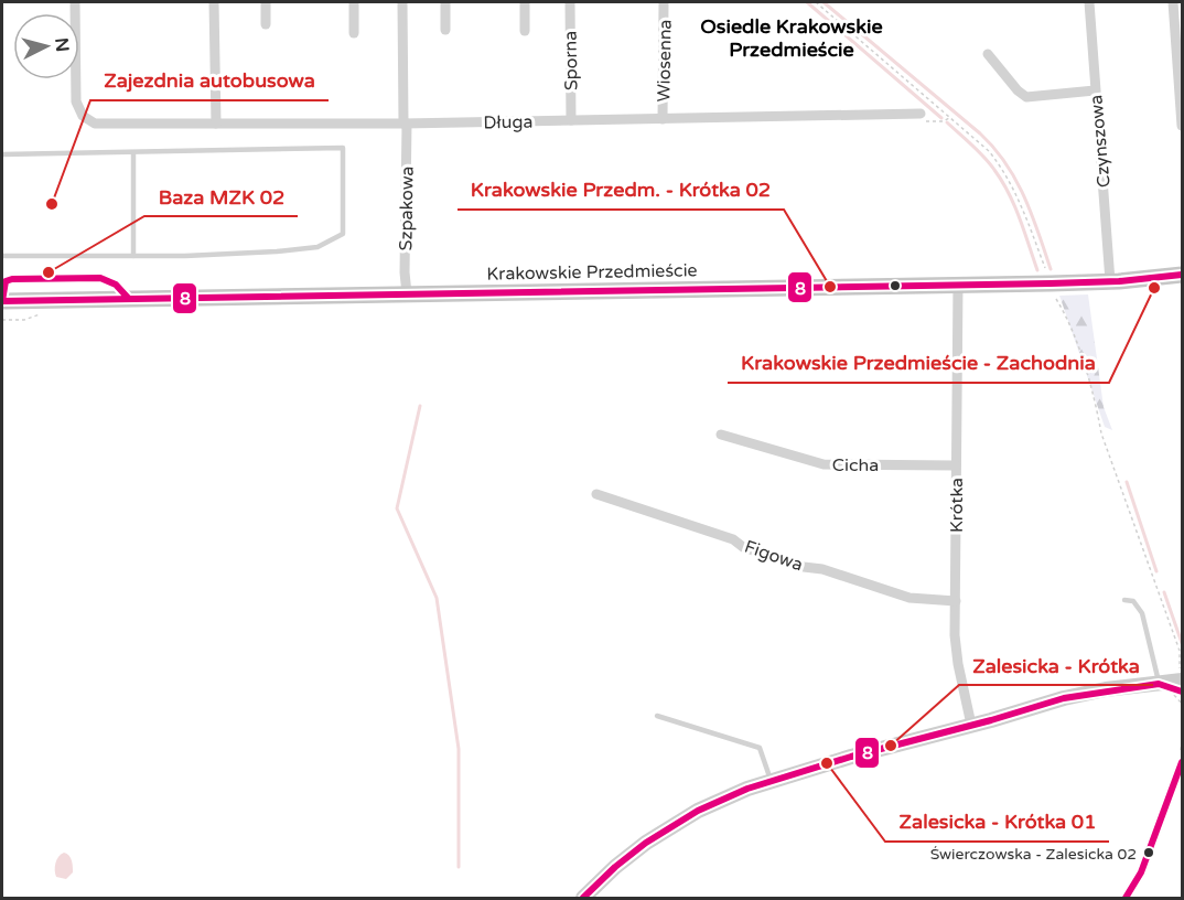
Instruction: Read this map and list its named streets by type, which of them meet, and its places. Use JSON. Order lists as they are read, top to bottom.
{
  "streets": {
    "main road": ["Krakowskie Przedmieście"],
    "street": [
      "Sporna",
      "Wiosenna",
      "Długa",
      "Czynszowa",
      "Szpakowa",
      "Cicha",
      "Krótka",
      "Figowa"
    ]
  },
  "crossings": [
    ["Sporna", "Długa"],
    ["Wiosenna", "Długa"],
    ["Długa", "Szpakowa"],
    ["Czynszowa", "Krakowskie Przedmieście"],
    ["Szpakowa", "Krakowskie Przedmieście"],
    ["Krakowskie Przedmieście", "Krótka"],
    ["Cicha", "Krótka"],
    ["Krótka", "Figowa"]
  ],
  "districts": ["Osiedle Krakowskie Przedmieście"],
  "places": [
    "Zajezdnia autobusowa",
    "Baza MZK 02",
    "Krakowskie Przedm. - Krótka 02",
    "Krakowskie Przedmieście - Zachodnia",
    "Zalesicka - Krótka",
    "Zalesicka - Krótka 01",
    "Świerczowska - Zalesicka 02"
  ],
  "lines": ["transit line 8"],
  "north": "right"
}
